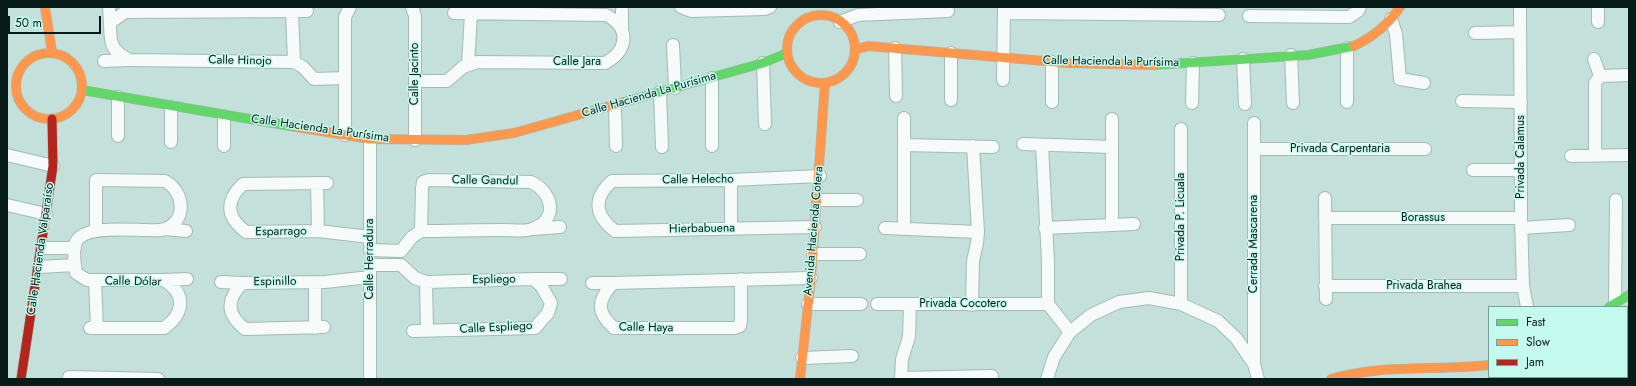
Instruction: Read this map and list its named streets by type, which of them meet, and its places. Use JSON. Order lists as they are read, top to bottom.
{
  "streets": {
    "street": [
      "Calle Hinojo",
      "Calle Jara",
      "Calle Hacienda la Purísima",
      "Calle Jacinto",
      "Calle Hacienda La Purísima",
      "Privada Carpentaria",
      "Privada Calamus",
      "Calle Helecho",
      "Calle Gandul",
      "Privada P. Licuala",
      "Borassus",
      "Hierbabuena",
      "Avenida Hacienda Cotera",
      "Esparrago",
      "Cerrada Mascarena",
      "Calle Hacienda Valparaíso",
      "Calle Herradura",
      "Espliego",
      "Calle Dólar",
      "Espinillo",
      "Privada Brahea",
      "Privada Cocotero",
      "Calle Espliego",
      "Calle Haya"
    ]
  },
  "crossings": [
    ["Calle Hacienda la Purísima", "Calle Hacienda La Purísima"],
    ["Calle Hacienda la Purísima", "Avenida Hacienda Cotera"],
    ["Calle Jacinto", "Calle Hacienda La Purísima"],
    ["Calle Hacienda La Purísima", "Avenida Hacienda Cotera"],
    ["Calle Hacienda La Purísima", "Calle Hacienda Valparaíso"],
    ["Calle Hacienda La Purísima", "Calle Herradura"],
    ["Privada Carpentaria", "Cerrada Mascarena"],
    ["Privada Calamus", "Borassus"],
    ["Privada Calamus", "Privada Brahea"],
    ["Calle Helecho", "Hierbabuena"],
    ["Calle Helecho", "Avenida Hacienda Cotera"],
    ["Hierbabuena", "Avenida Hacienda Cotera"],
    ["Esparrago", "Calle Herradura"],
    ["Calle Herradura", "Espinillo"],
    ["Espliego", "Espinillo"],
    ["Espliego", "Calle Espliego"]
  ],
  "legend": ["Fast", "Slow", "Jam"],
  "scale_bar": "50 m"
}
